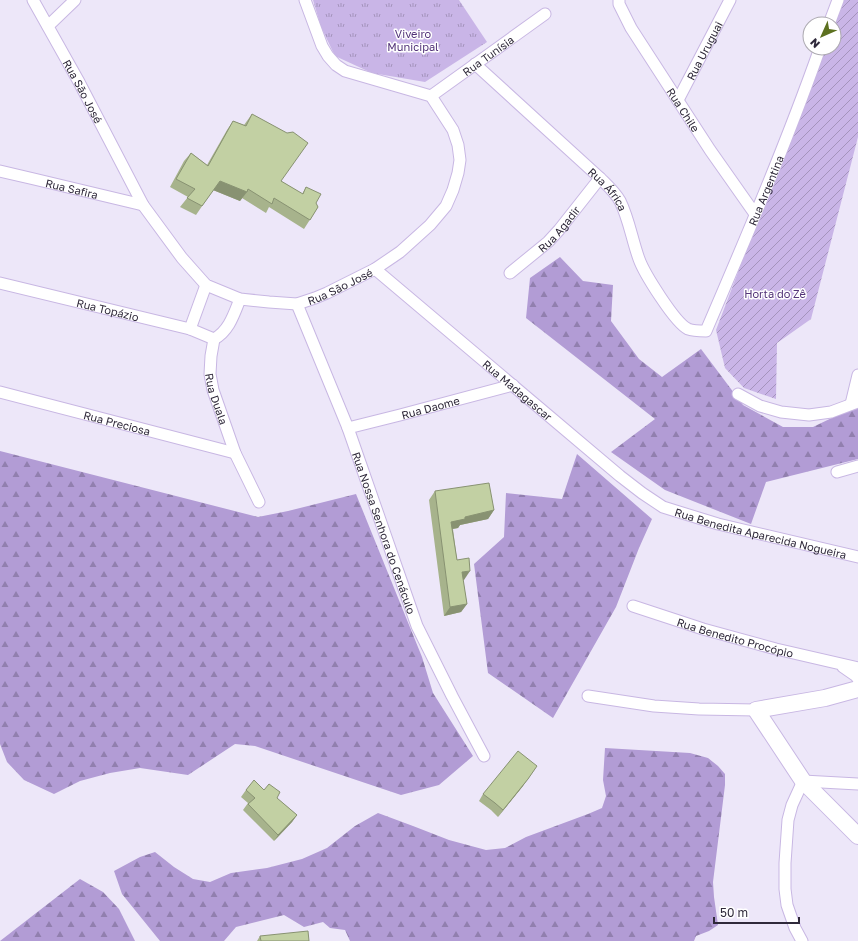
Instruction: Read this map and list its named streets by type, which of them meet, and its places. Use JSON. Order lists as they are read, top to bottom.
{
  "streets": {
    "street": [
      "Rua Uruguai",
      "Rua Tunísia",
      "Rua São José",
      "Rua Chile",
      "Rua Safira",
      "Rua África",
      "Rua Argentina",
      "Rua Agadir",
      "Rua Topázio",
      "Rua Madagascar",
      "Rua Duala",
      "Rua Daome",
      "Rua Preciosa",
      "Rua Benedita Aparecida Nogueira",
      "Rua Nossa Senhora do Cenáculo",
      "Rua Benedito Procópio"
    ]
  },
  "crossings": [
    ["Rua Uruguai", "Rua Chile"],
    ["Rua Tunísia", "Rua São José"],
    ["Rua Tunísia", "Rua África"],
    ["Rua São José", "Rua Safira"],
    ["Rua São José", "Rua Madagascar"],
    ["Rua São José", "Rua Nossa Senhora do Cenáculo"],
    ["Rua Chile", "Rua Argentina"],
    ["Rua África", "Rua Argentina"],
    ["Rua África", "Rua Agadir"],
    ["Rua Topázio", "Rua Duala"],
    ["Rua Madagascar", "Rua Daome"],
    ["Rua Madagascar", "Rua Benedita Aparecida Nogueira"],
    ["Rua Duala", "Rua Preciosa"],
    ["Rua Daome", "Rua Nossa Senhora do Cenáculo"]
  ],
  "parks": ["Viveiro Municipal", "Horta do Zê"],
  "scale_bar": "50 m",
  "north": "bottom left"
}
